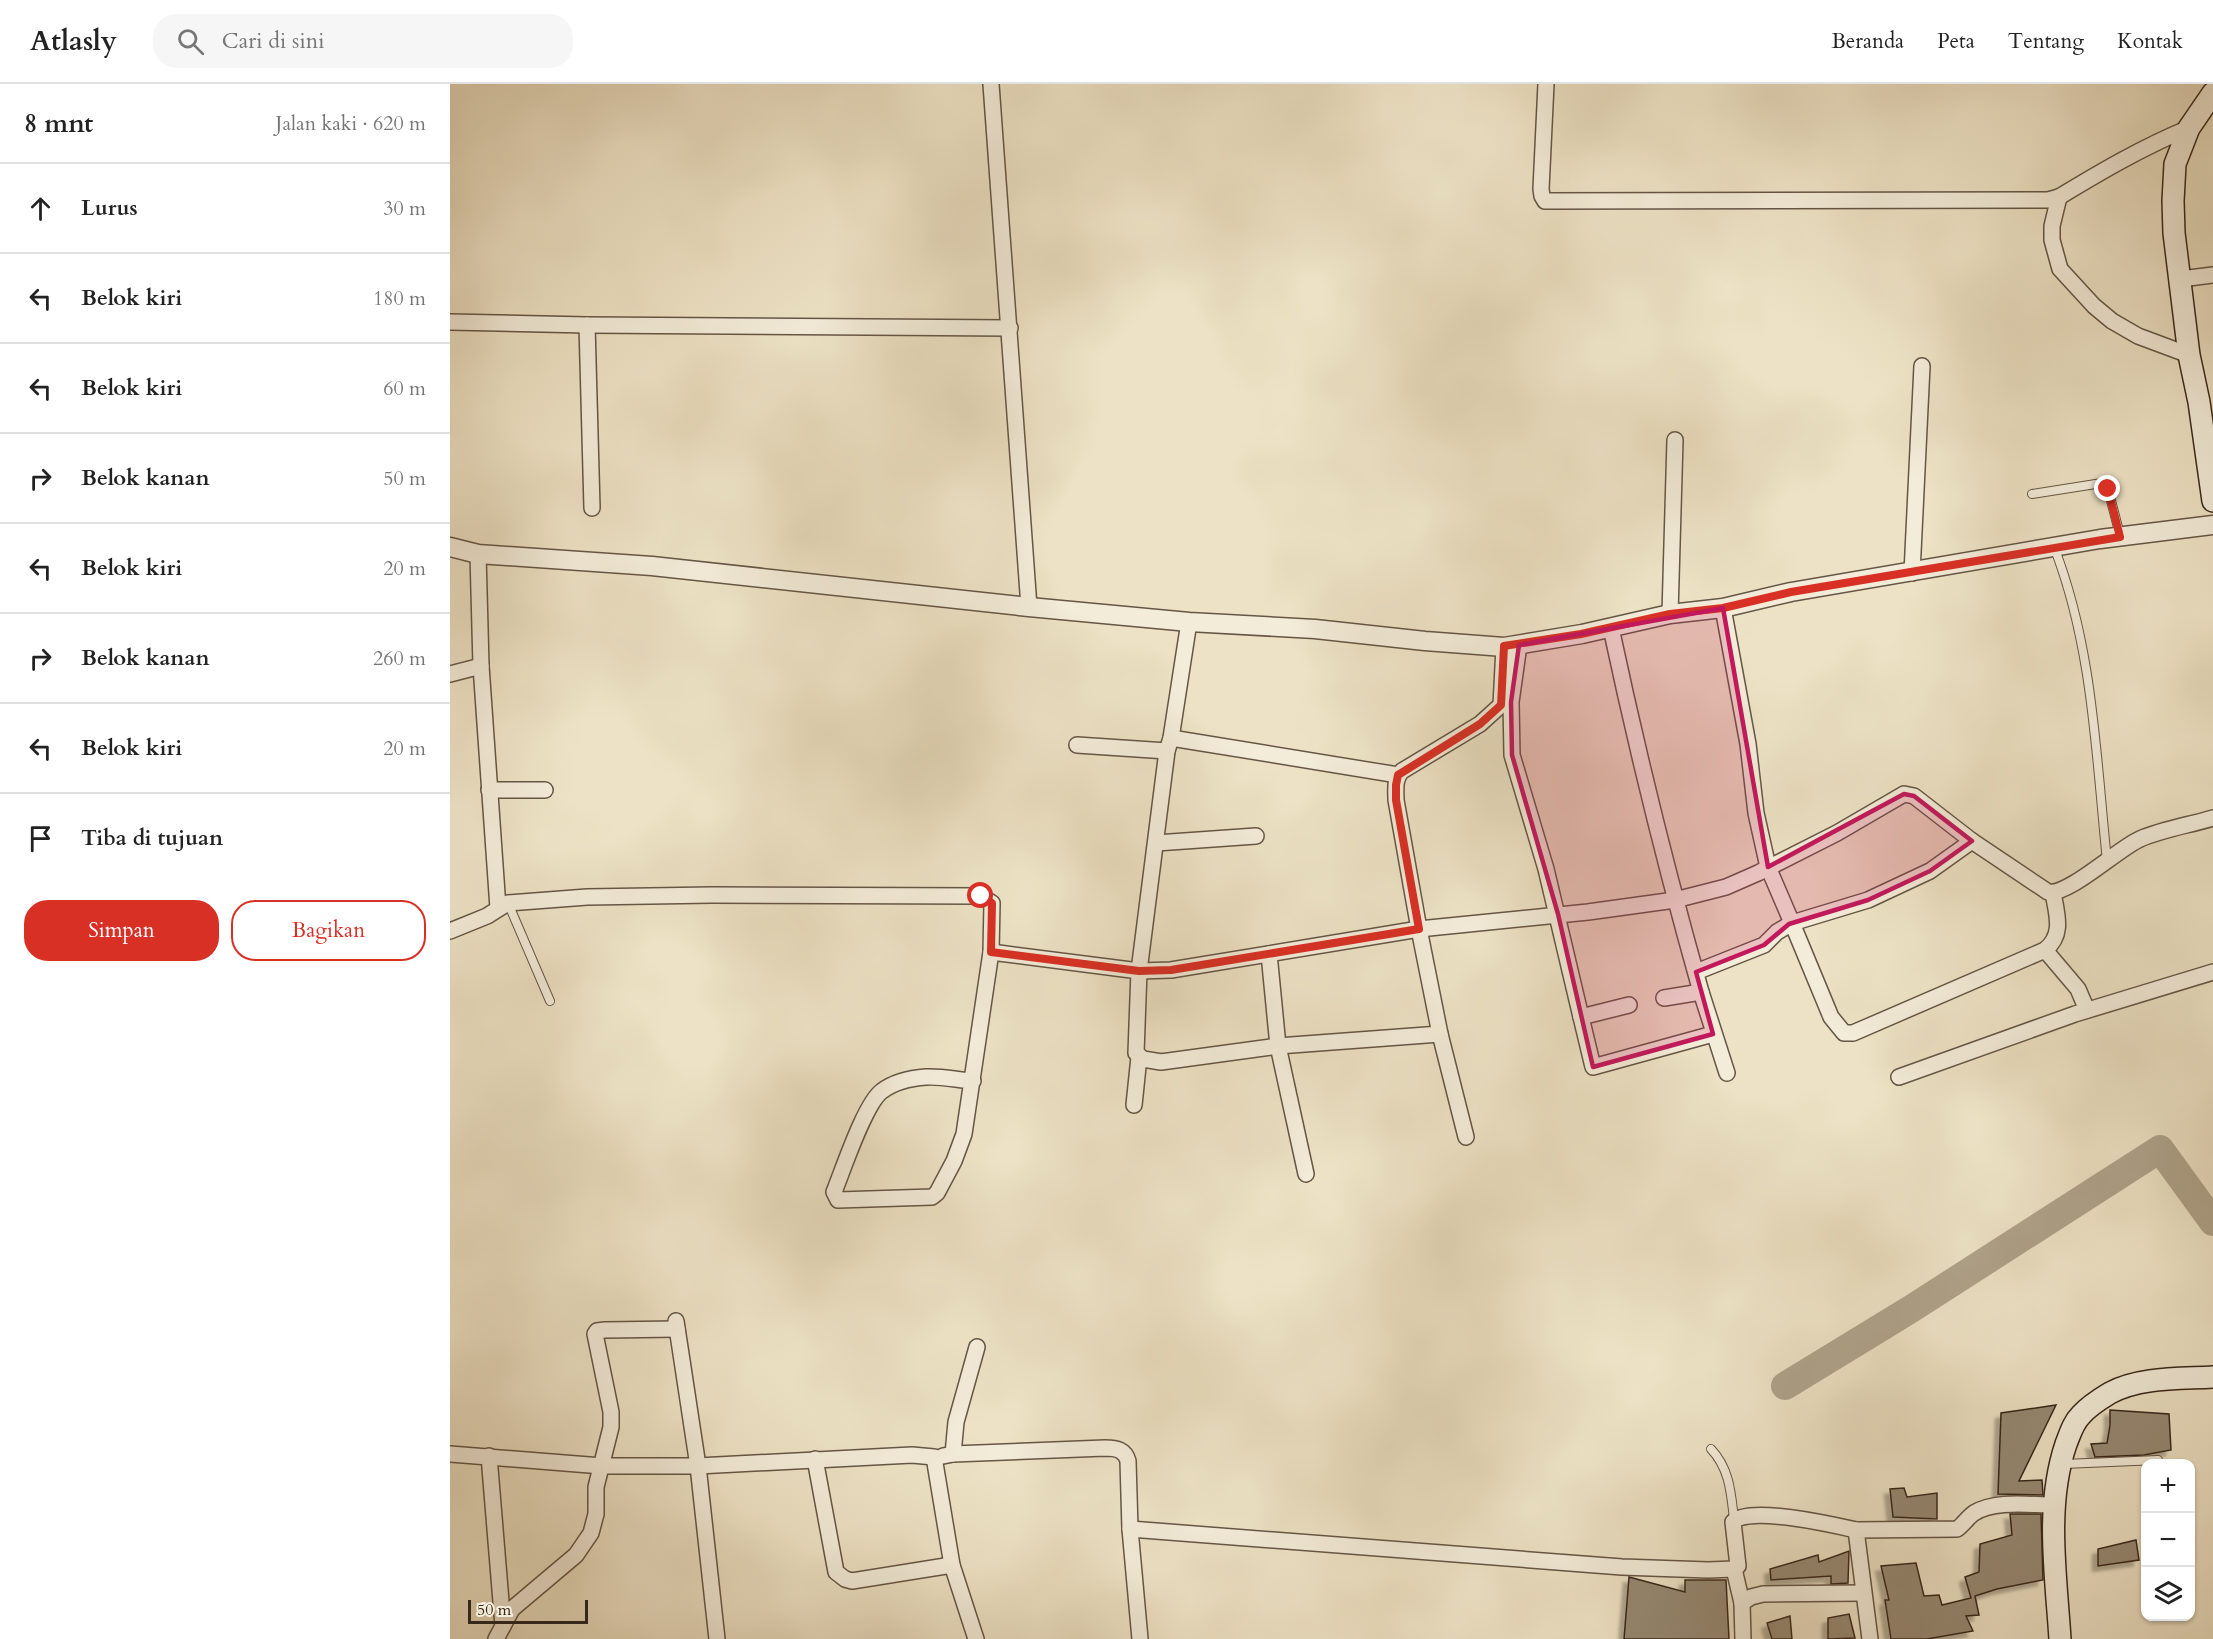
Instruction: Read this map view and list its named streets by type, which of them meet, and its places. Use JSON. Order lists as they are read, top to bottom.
{
  "scale_bar": "50 m",
  "page": {
    "header": "Atlasly",
    "search": "Cari di sini",
    "nav": [
      "Beranda",
      "Peta",
      "Tentang",
      "Kontak"
    ],
    "heading": ["8 mnt", "Jalan kaki · 620 m"],
    "list": [
      ["Lurus", "30 m"],
      ["Belok kiri", "180 m"],
      ["Belok kiri", "60 m"],
      ["Belok kanan", "50 m"],
      ["Belok kiri", "20 m"],
      ["Belok kanan", "260 m"],
      ["Belok kiri", "20 m"],
      "Tiba di tujuan"
    ],
    "buttons": ["Simpan", "Bagikan"],
    "map_buttons": ["+", "−"],
    "scale": "50 m"
  }
}
